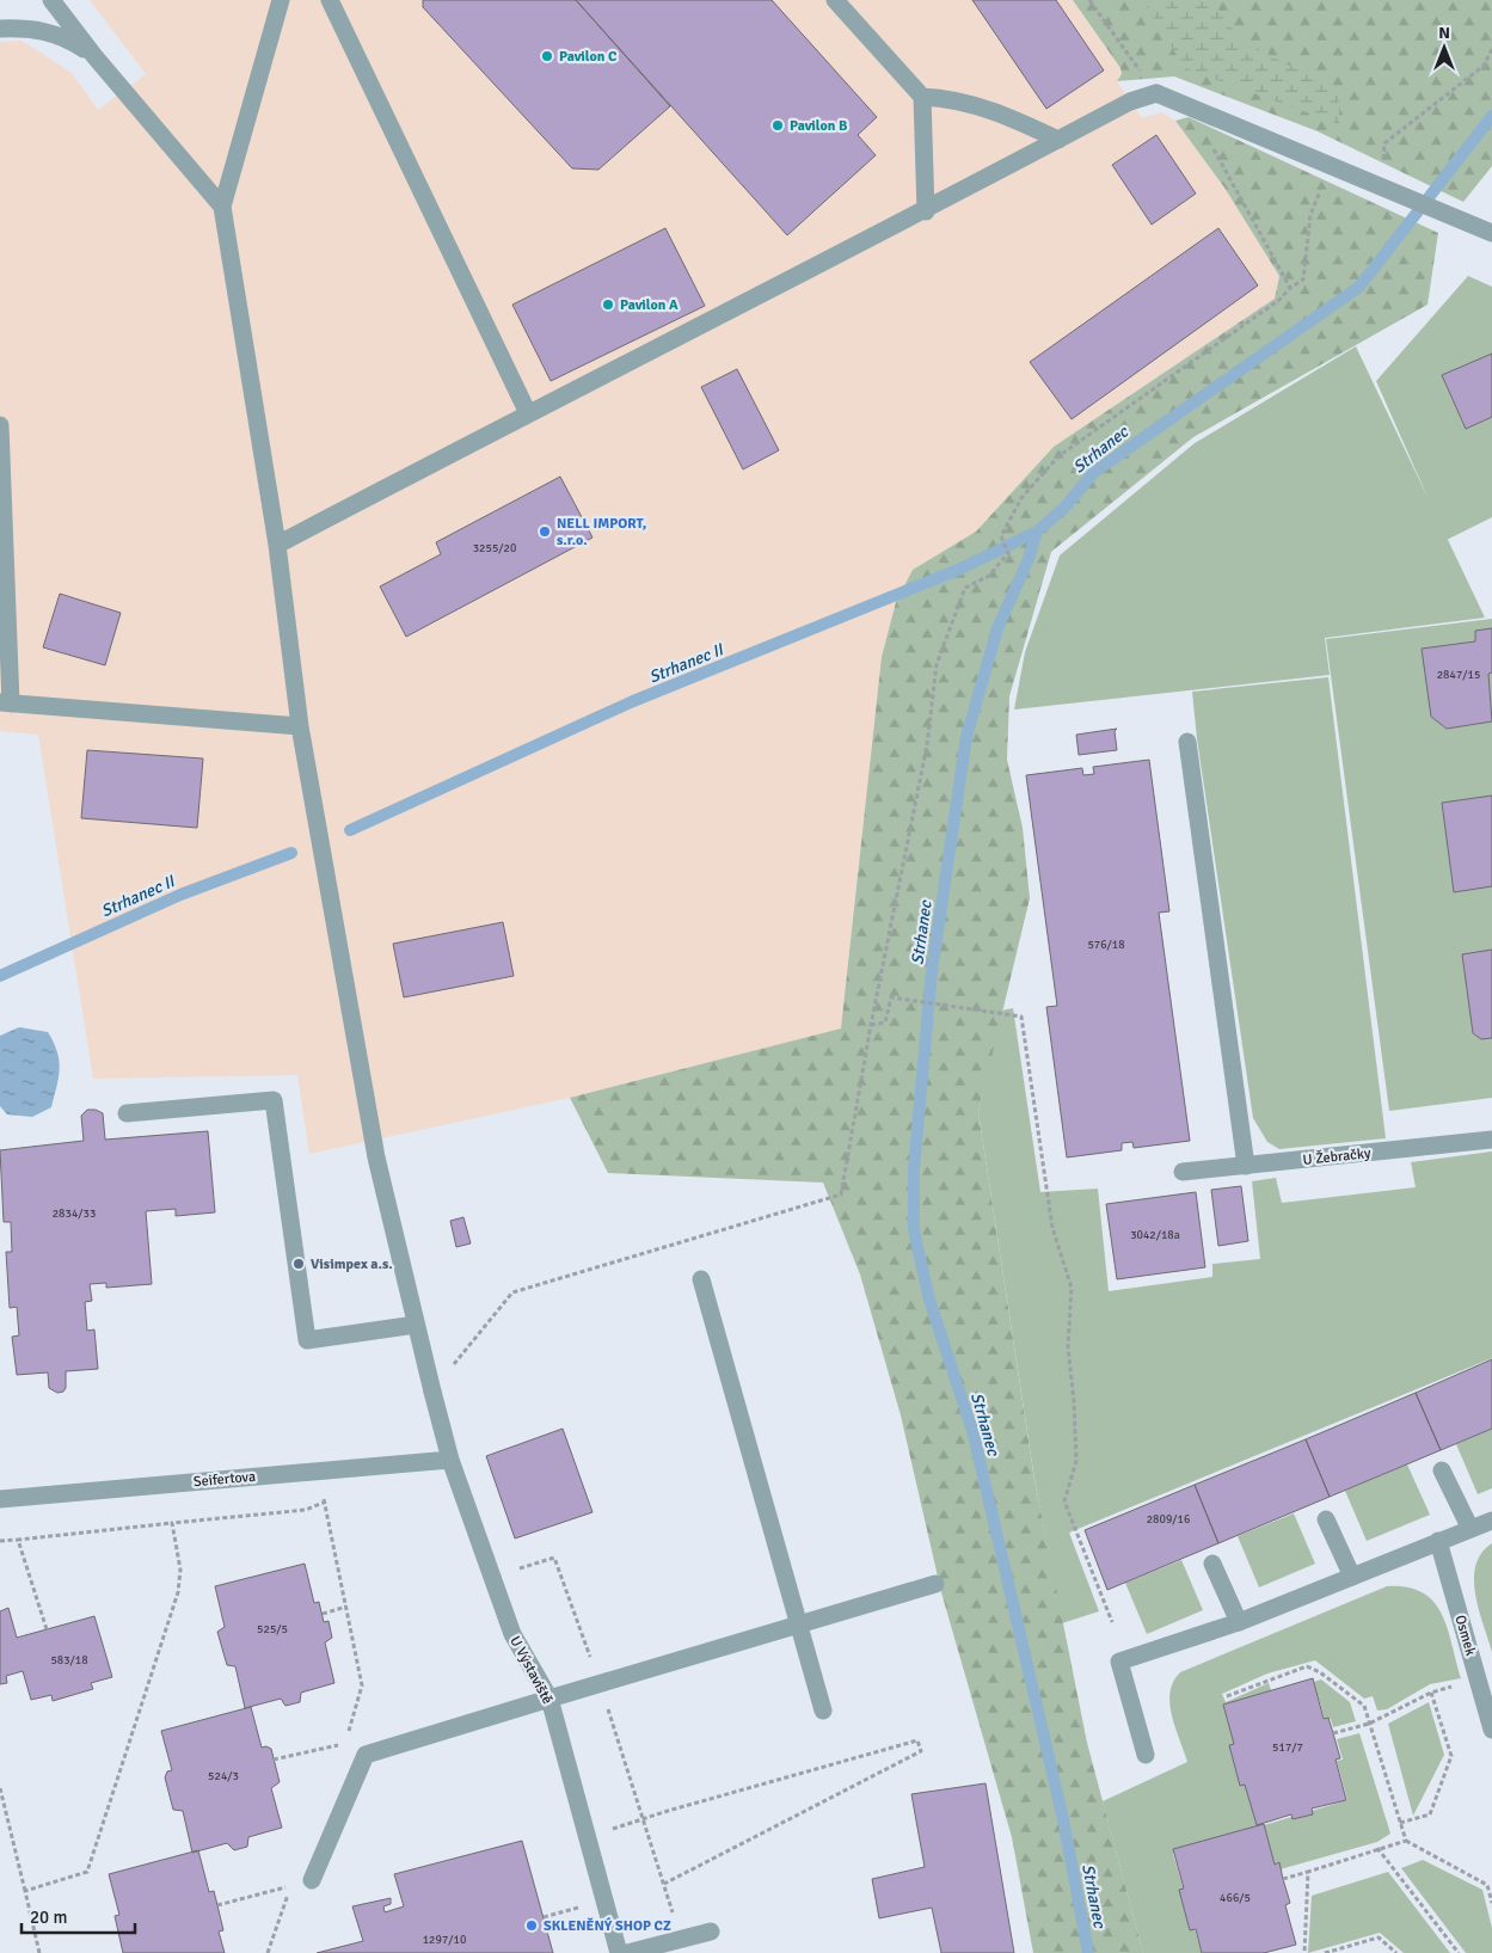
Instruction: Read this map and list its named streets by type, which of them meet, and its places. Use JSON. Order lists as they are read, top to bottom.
{
  "streets": {
    "street": [
      "U Žebračky",
      "Seifertova",
      "Osmek",
      "U Výstaviště"
    ]
  },
  "crossings": [
    ["Seifertova", "U Výstaviště"]
  ],
  "water": ["Strhanec", "Strhanec II"],
  "places": [
    "Pavilon C",
    "Pavilon B",
    "Pavilon A",
    "NELL IMPORT, s.r.o.",
    "Visimpex a.s.",
    "SKLENĚNÝ SHOP CZ"
  ],
  "house_numbers": [
    "3255/20",
    "2847/15",
    "576/18",
    "2834/33",
    "3042/18a",
    "2809/16",
    "525/5",
    "583/18",
    "517/7",
    "524/3",
    "466/5",
    "1297/10"
  ],
  "scale_bar": "20 m",
  "north": "top"
}
